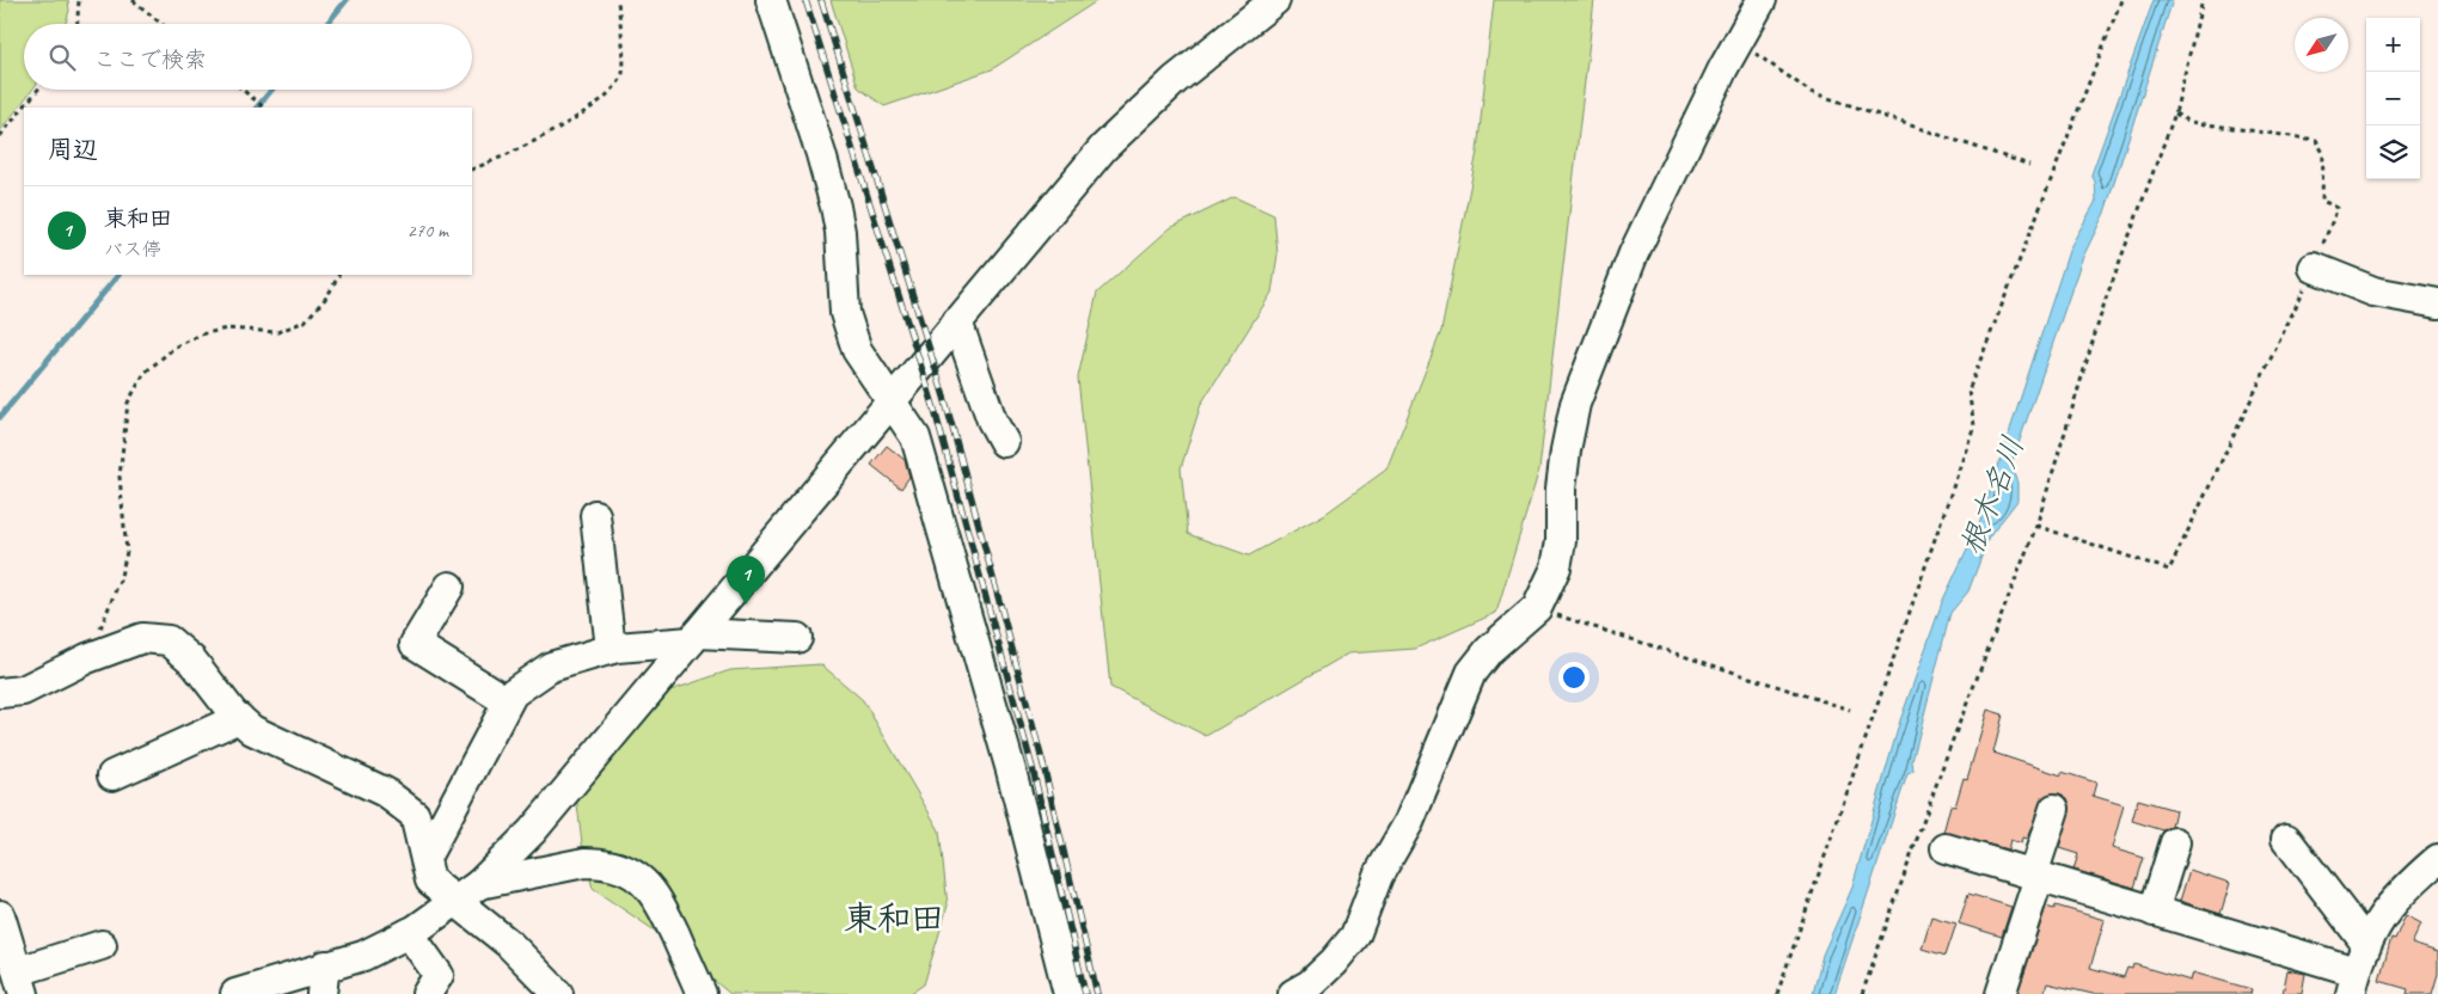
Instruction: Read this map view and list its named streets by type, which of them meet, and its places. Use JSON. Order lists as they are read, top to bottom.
{
  "districts": ["東和田"],
  "water": ["根木名川"],
  "north": "bottom left",
  "page": {
    "map_buttons": ["+", "−"],
    "search": "ここで検索",
    "heading": "周辺",
    "list": [
      {
        "mark": "1",
        "name": "東和田",
        "note": "バス停",
        "value": "270 m"
      }
    ],
    "pins": "1"
  }
}
